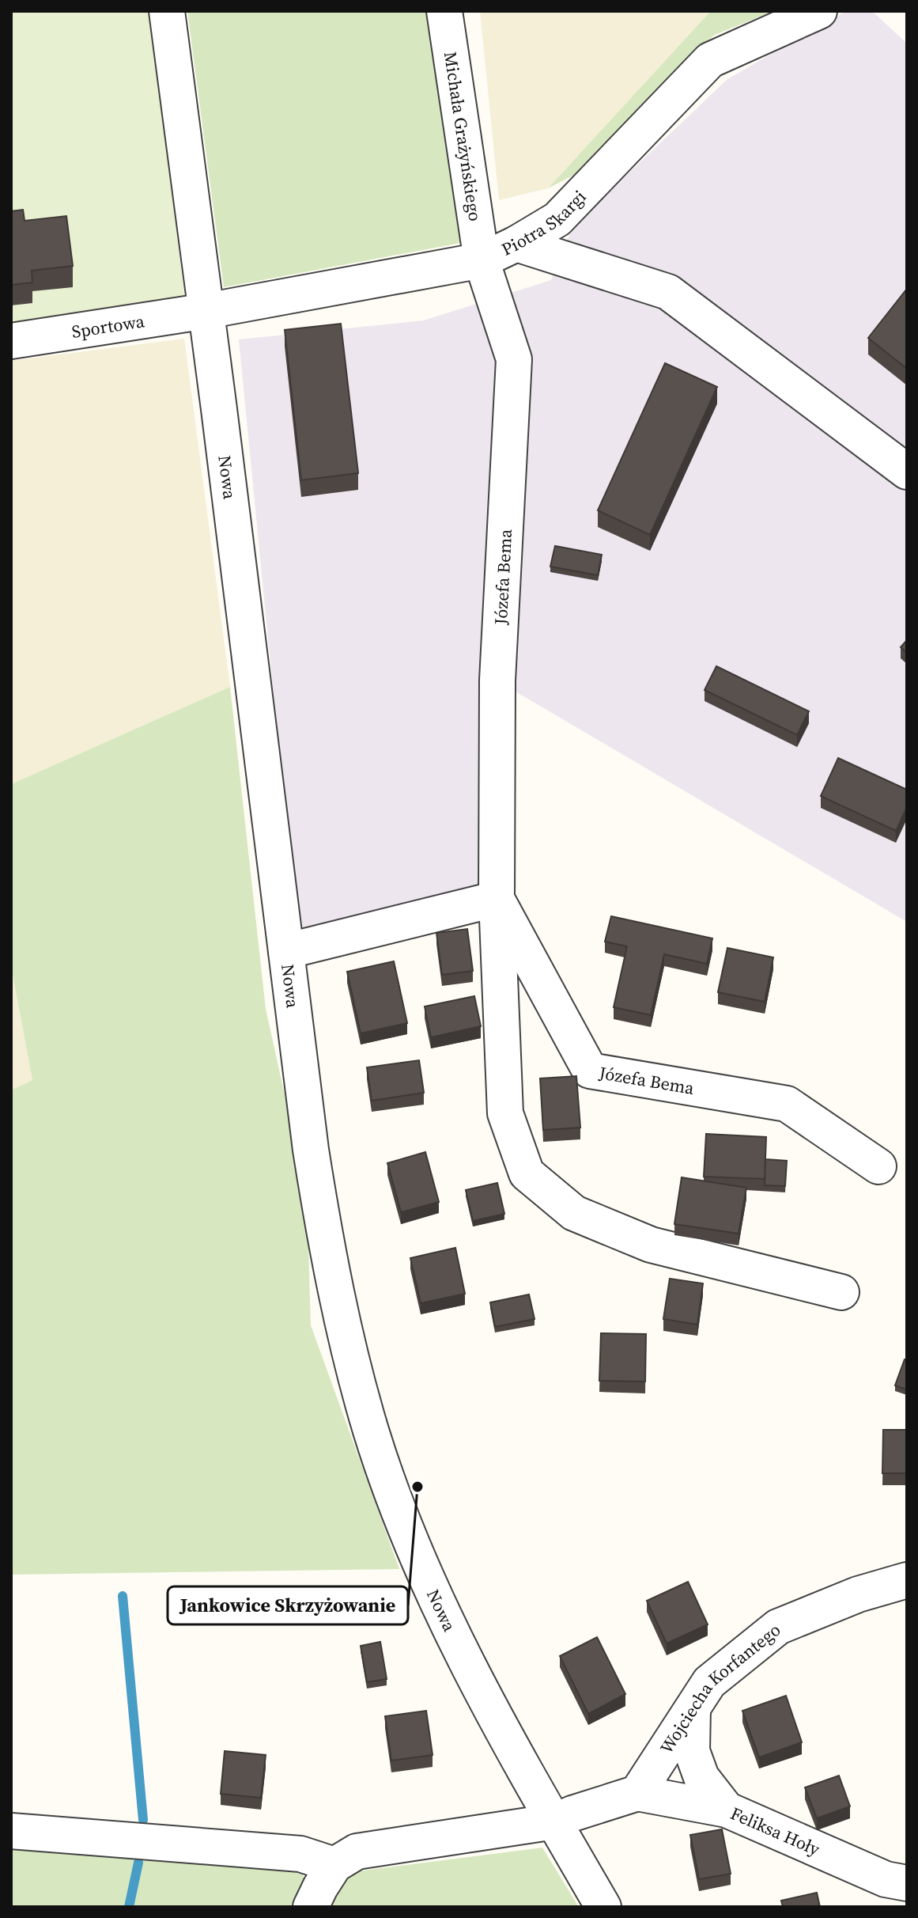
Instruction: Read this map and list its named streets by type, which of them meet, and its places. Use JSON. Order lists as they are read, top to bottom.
{
  "streets": {
    "street": [
      "Michała Grażyńskiego",
      "Piotra Skargi",
      "Sportowa",
      "Nowa",
      "Józefa Bema",
      "Wojciecha Korfantego",
      "Feliksa Hoły"
    ]
  },
  "crossings": [
    ["Michała Grażyńskiego", "Piotra Skargi"],
    ["Michała Grażyńskiego", "Józefa Bema"],
    ["Piotra Skargi", "Sportowa"],
    ["Piotra Skargi", "Nowa"],
    ["Piotra Skargi", "Józefa Bema"],
    ["Sportowa", "Nowa"],
    ["Wojciecha Korfantego", "Feliksa Hoły"]
  ],
  "places": ["Jankowice Skrzyżowanie"]
}
